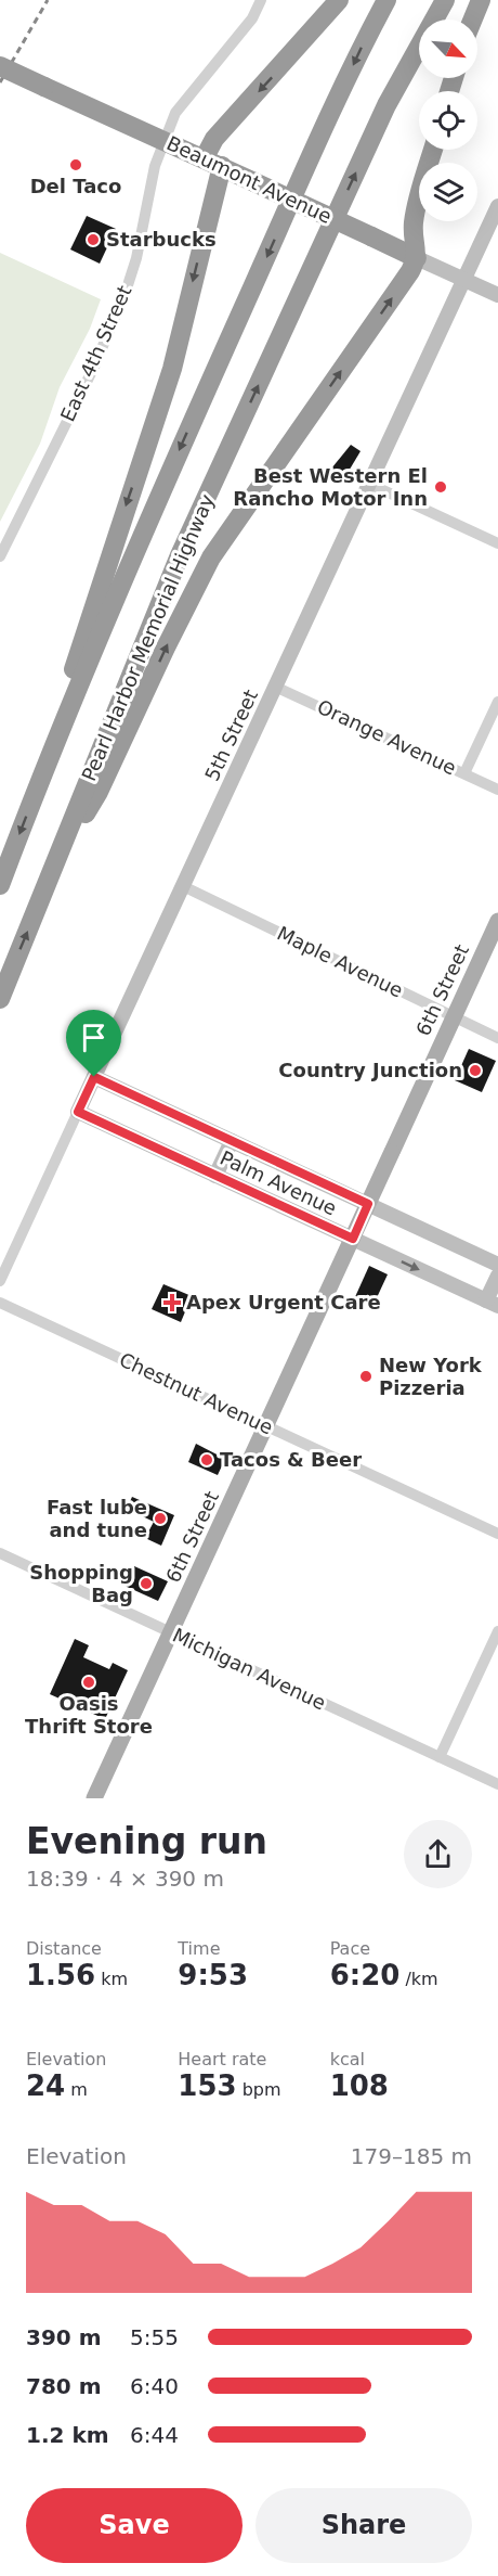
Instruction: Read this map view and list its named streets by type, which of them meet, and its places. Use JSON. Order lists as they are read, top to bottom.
{
  "streets": {
    "highway": ["Beaumont Avenue", "Pearl Harbor Memorial Highway"],
    "main road": ["6th Street"],
    "street": [
      "East 4th Street",
      "5th Street",
      "Orange Avenue",
      "Maple Avenue",
      "Palm Avenue",
      "Chestnut Avenue",
      "Michigan Avenue"
    ]
  },
  "crossings": [
    ["Beaumont Avenue", "East 4th Street"],
    ["Beaumont Avenue", "5th Street"],
    ["5th Street", "Orange Avenue"],
    ["5th Street", "Maple Avenue"],
    ["5th Street", "Palm Avenue"],
    ["Maple Avenue", "6th Street"],
    ["6th Street", "Palm Avenue"],
    ["6th Street", "Chestnut Avenue"],
    ["6th Street", "Michigan Avenue"]
  ],
  "places": {
    "other": [
      "Del Taco",
      "Starbucks",
      "Best Western El Rancho Motor Inn",
      "Country Junction",
      "New York Pizzeria",
      "Tacos & Beer",
      "Fast lube and tune",
      "Shopping Bag",
      "Oasis Thrift Store"
    ],
    "health": ["Apex Urgent Care"]
  },
  "north": "bottom right",
  "page": {
    "heading": ["Evening run", "18:39 · 4 × 390 m"],
    "stats": [
      ["Distance", "1.56 km"],
      ["Time", "9:53"],
      ["Pace", "6:20 /km"],
      ["Elevation", "24 m"],
      ["Heart rate", "153 bpm"],
      ["kcal", "108"]
    ],
    "chart": ["Elevation", "179–185 m"],
    "list": [
      {
        "name": "390 m",
        "note": "5:55"
      },
      {
        "name": "780 m",
        "note": "6:40"
      },
      {
        "name": "1.2 km",
        "note": "6:44"
      }
    ],
    "buttons": ["Save", "Share"]
  }
}
